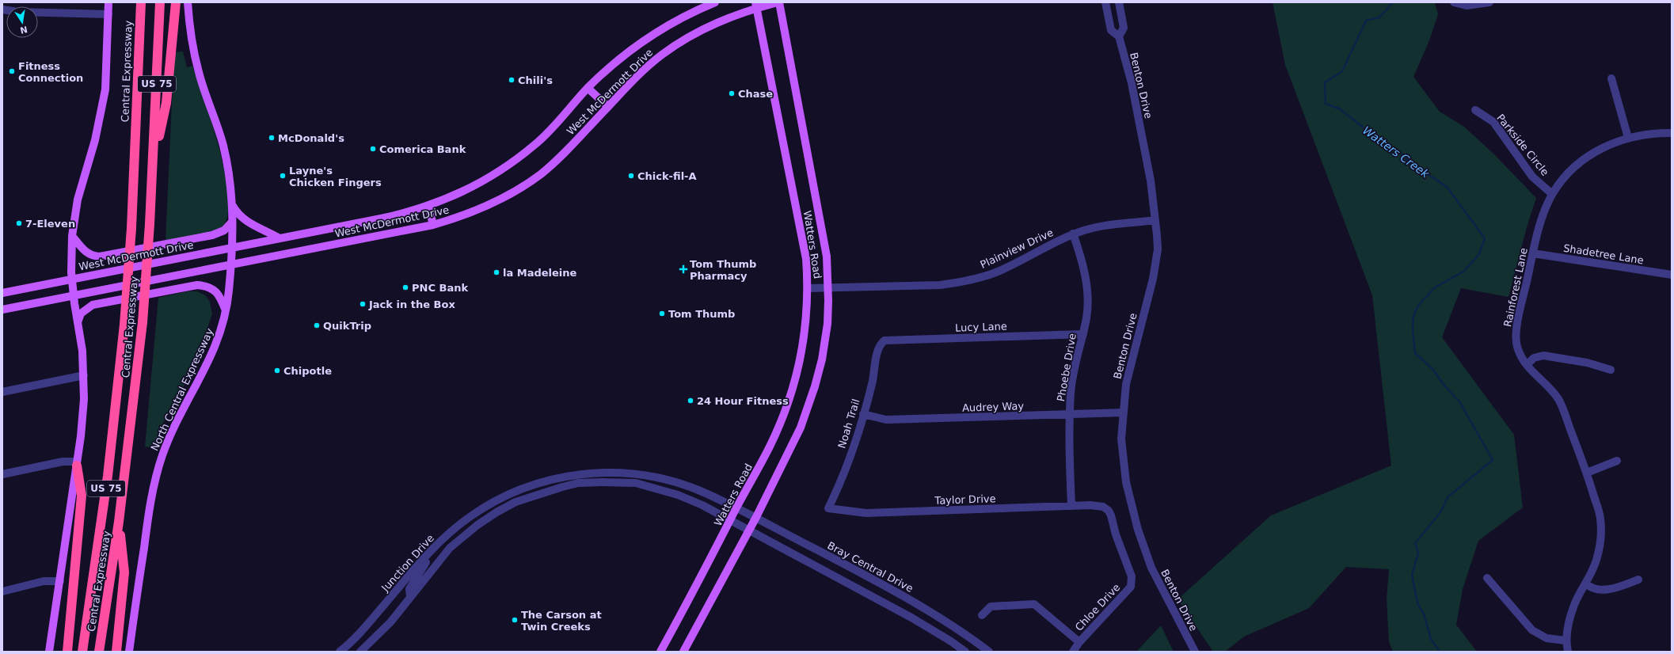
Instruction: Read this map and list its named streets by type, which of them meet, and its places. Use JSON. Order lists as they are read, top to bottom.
{
  "streets": {
    "highway": ["Central Expressway", "US 75"],
    "main road": ["West McDermott Drive", "Watters Road", "North Central Expressway"],
    "street": [
      "Benton Drive",
      "Parkside Circle",
      "Plainview Drive",
      "Shadetree Lane",
      "Rainforest Lane",
      "Lucy Lane",
      "Phoebe Drive",
      "Audrey Way",
      "Noah Trail",
      "Taylor Drive",
      "Junction Drive",
      "Bray Central Drive",
      "Chloe Drive"
    ]
  },
  "crossings": [
    ["Benton Drive", "Plainview Drive"],
    ["Benton Drive", "Audrey Way"],
    ["West McDermott Drive", "Watters Road"],
    ["West McDermott Drive", "North Central Expressway"],
    ["Parkside Circle", "Rainforest Lane"],
    ["Watters Road", "Plainview Drive"],
    ["Watters Road", "Junction Drive"],
    ["Watters Road", "Bray Central Drive"],
    ["Plainview Drive", "Phoebe Drive"],
    ["Shadetree Lane", "Rainforest Lane"],
    ["Lucy Lane", "Phoebe Drive"],
    ["Lucy Lane", "Noah Trail"],
    ["Phoebe Drive", "Audrey Way"],
    ["Phoebe Drive", "Taylor Drive"],
    ["Audrey Way", "Noah Trail"],
    ["Noah Trail", "Taylor Drive"],
    ["Taylor Drive", "Chloe Drive"],
    ["Junction Drive", "Bray Central Drive"]
  ],
  "water": ["Watters Creek"],
  "places": {
    "other": [
      "Fitness Connection",
      "Chili's",
      "Chase",
      "McDonald's",
      "Comerica Bank",
      "Layne's Chicken Fingers",
      "Chick-fil-A",
      "7-Eleven",
      "la Madeleine",
      "PNC Bank",
      "Jack in the Box",
      "Tom Thumb",
      "QuikTrip",
      "Chipotle",
      "24 Hour Fitness",
      "The Carson at Twin Creeks"
    ],
    "health": ["Tom Thumb Pharmacy"]
  },
  "north": "bottom"
}
